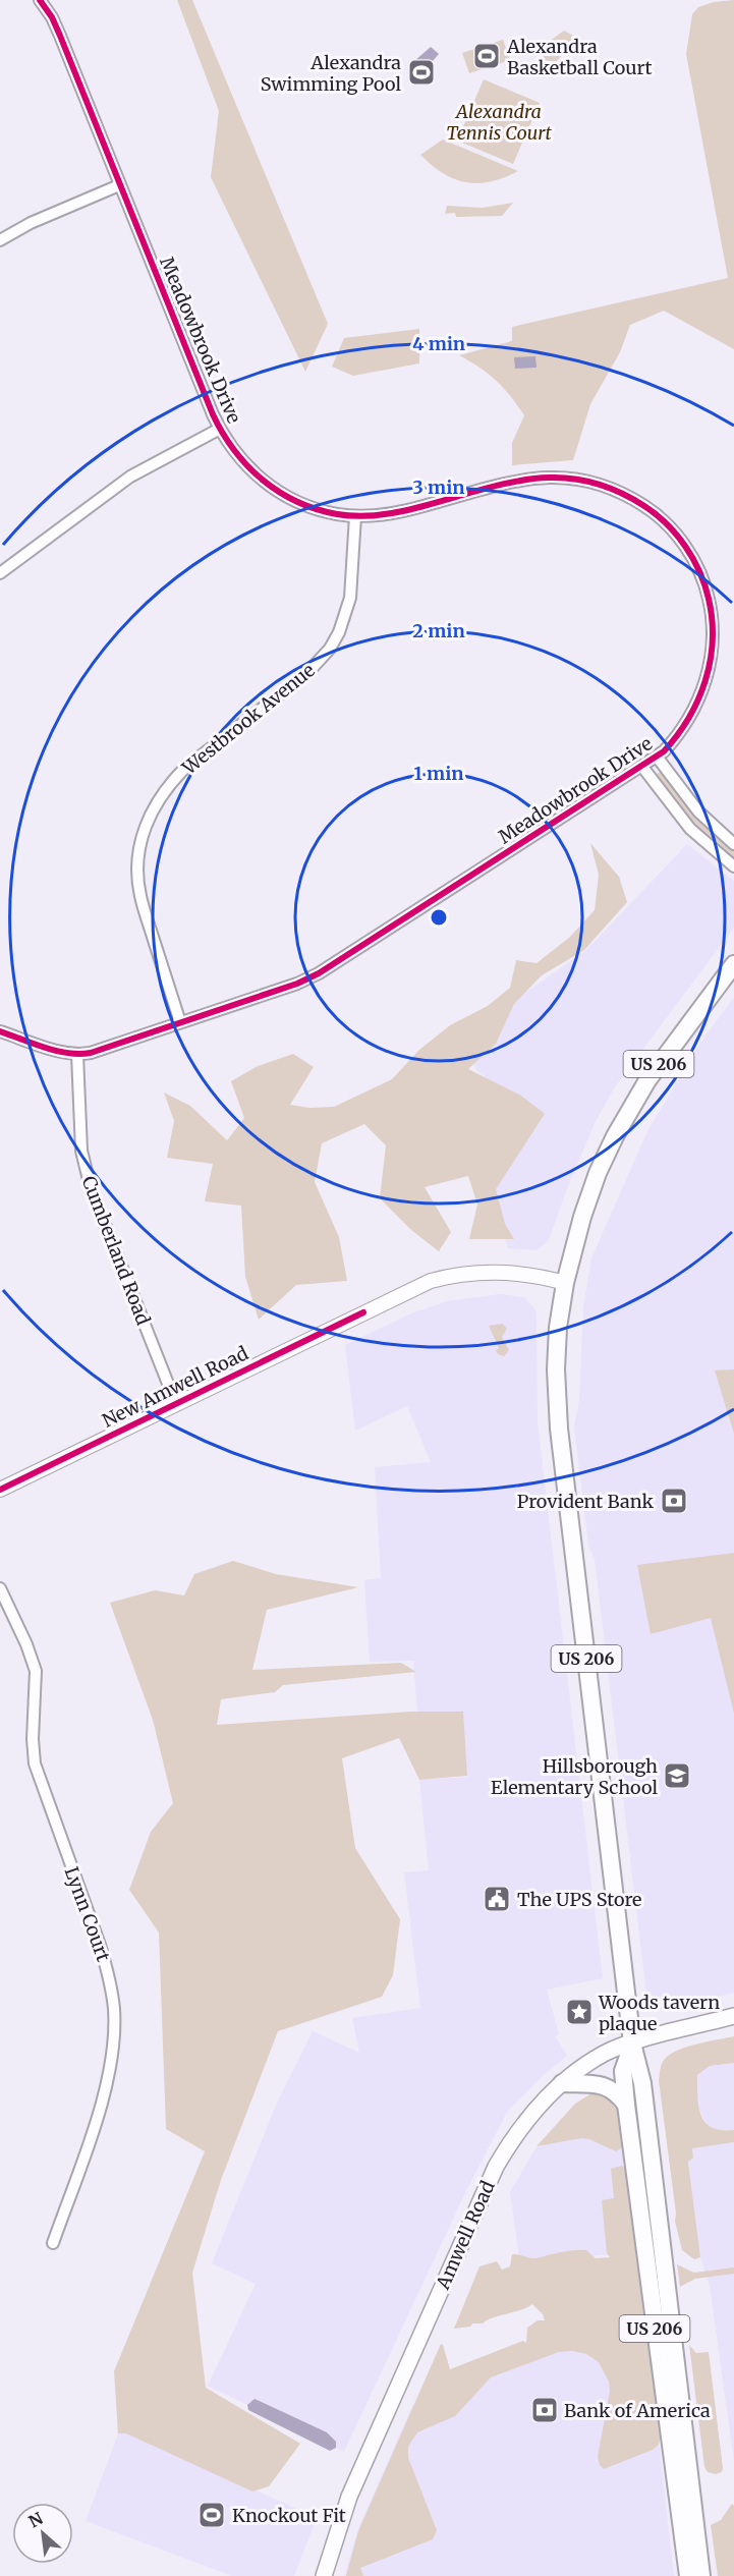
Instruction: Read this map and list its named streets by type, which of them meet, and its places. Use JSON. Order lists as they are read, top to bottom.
{
  "streets": {
    "main road": ["US 206", "Amwell Road"],
    "street": [
      "Meadowbrook Drive",
      "Westbrook Avenue",
      "Cumberland Road",
      "New Amwell Road",
      "Lynn Court"
    ]
  },
  "crossings": [
    ["Meadowbrook Drive", "Westbrook Avenue"],
    ["Meadowbrook Drive", "Cumberland Road"],
    ["US 206", "New Amwell Road"],
    ["US 206", "Amwell Road"],
    ["Cumberland Road", "New Amwell Road"]
  ],
  "parks": ["Alexandra Tennis Court"],
  "places": {
    "sports": ["Alexandra Basketball Court", "Alexandra Swimming Pool", "Knockout Fit"],
    "bank": ["Provident Bank", "Bank of America"],
    "school or university": ["Hillsborough Elementary School"],
    "public building": ["The UPS Store"],
    "place": ["Woods tavern plaque"]
  },
  "north": "top left",
  "rings": [
    "4 min",
    "3 min",
    "2 min",
    "1 min"
  ]
}
